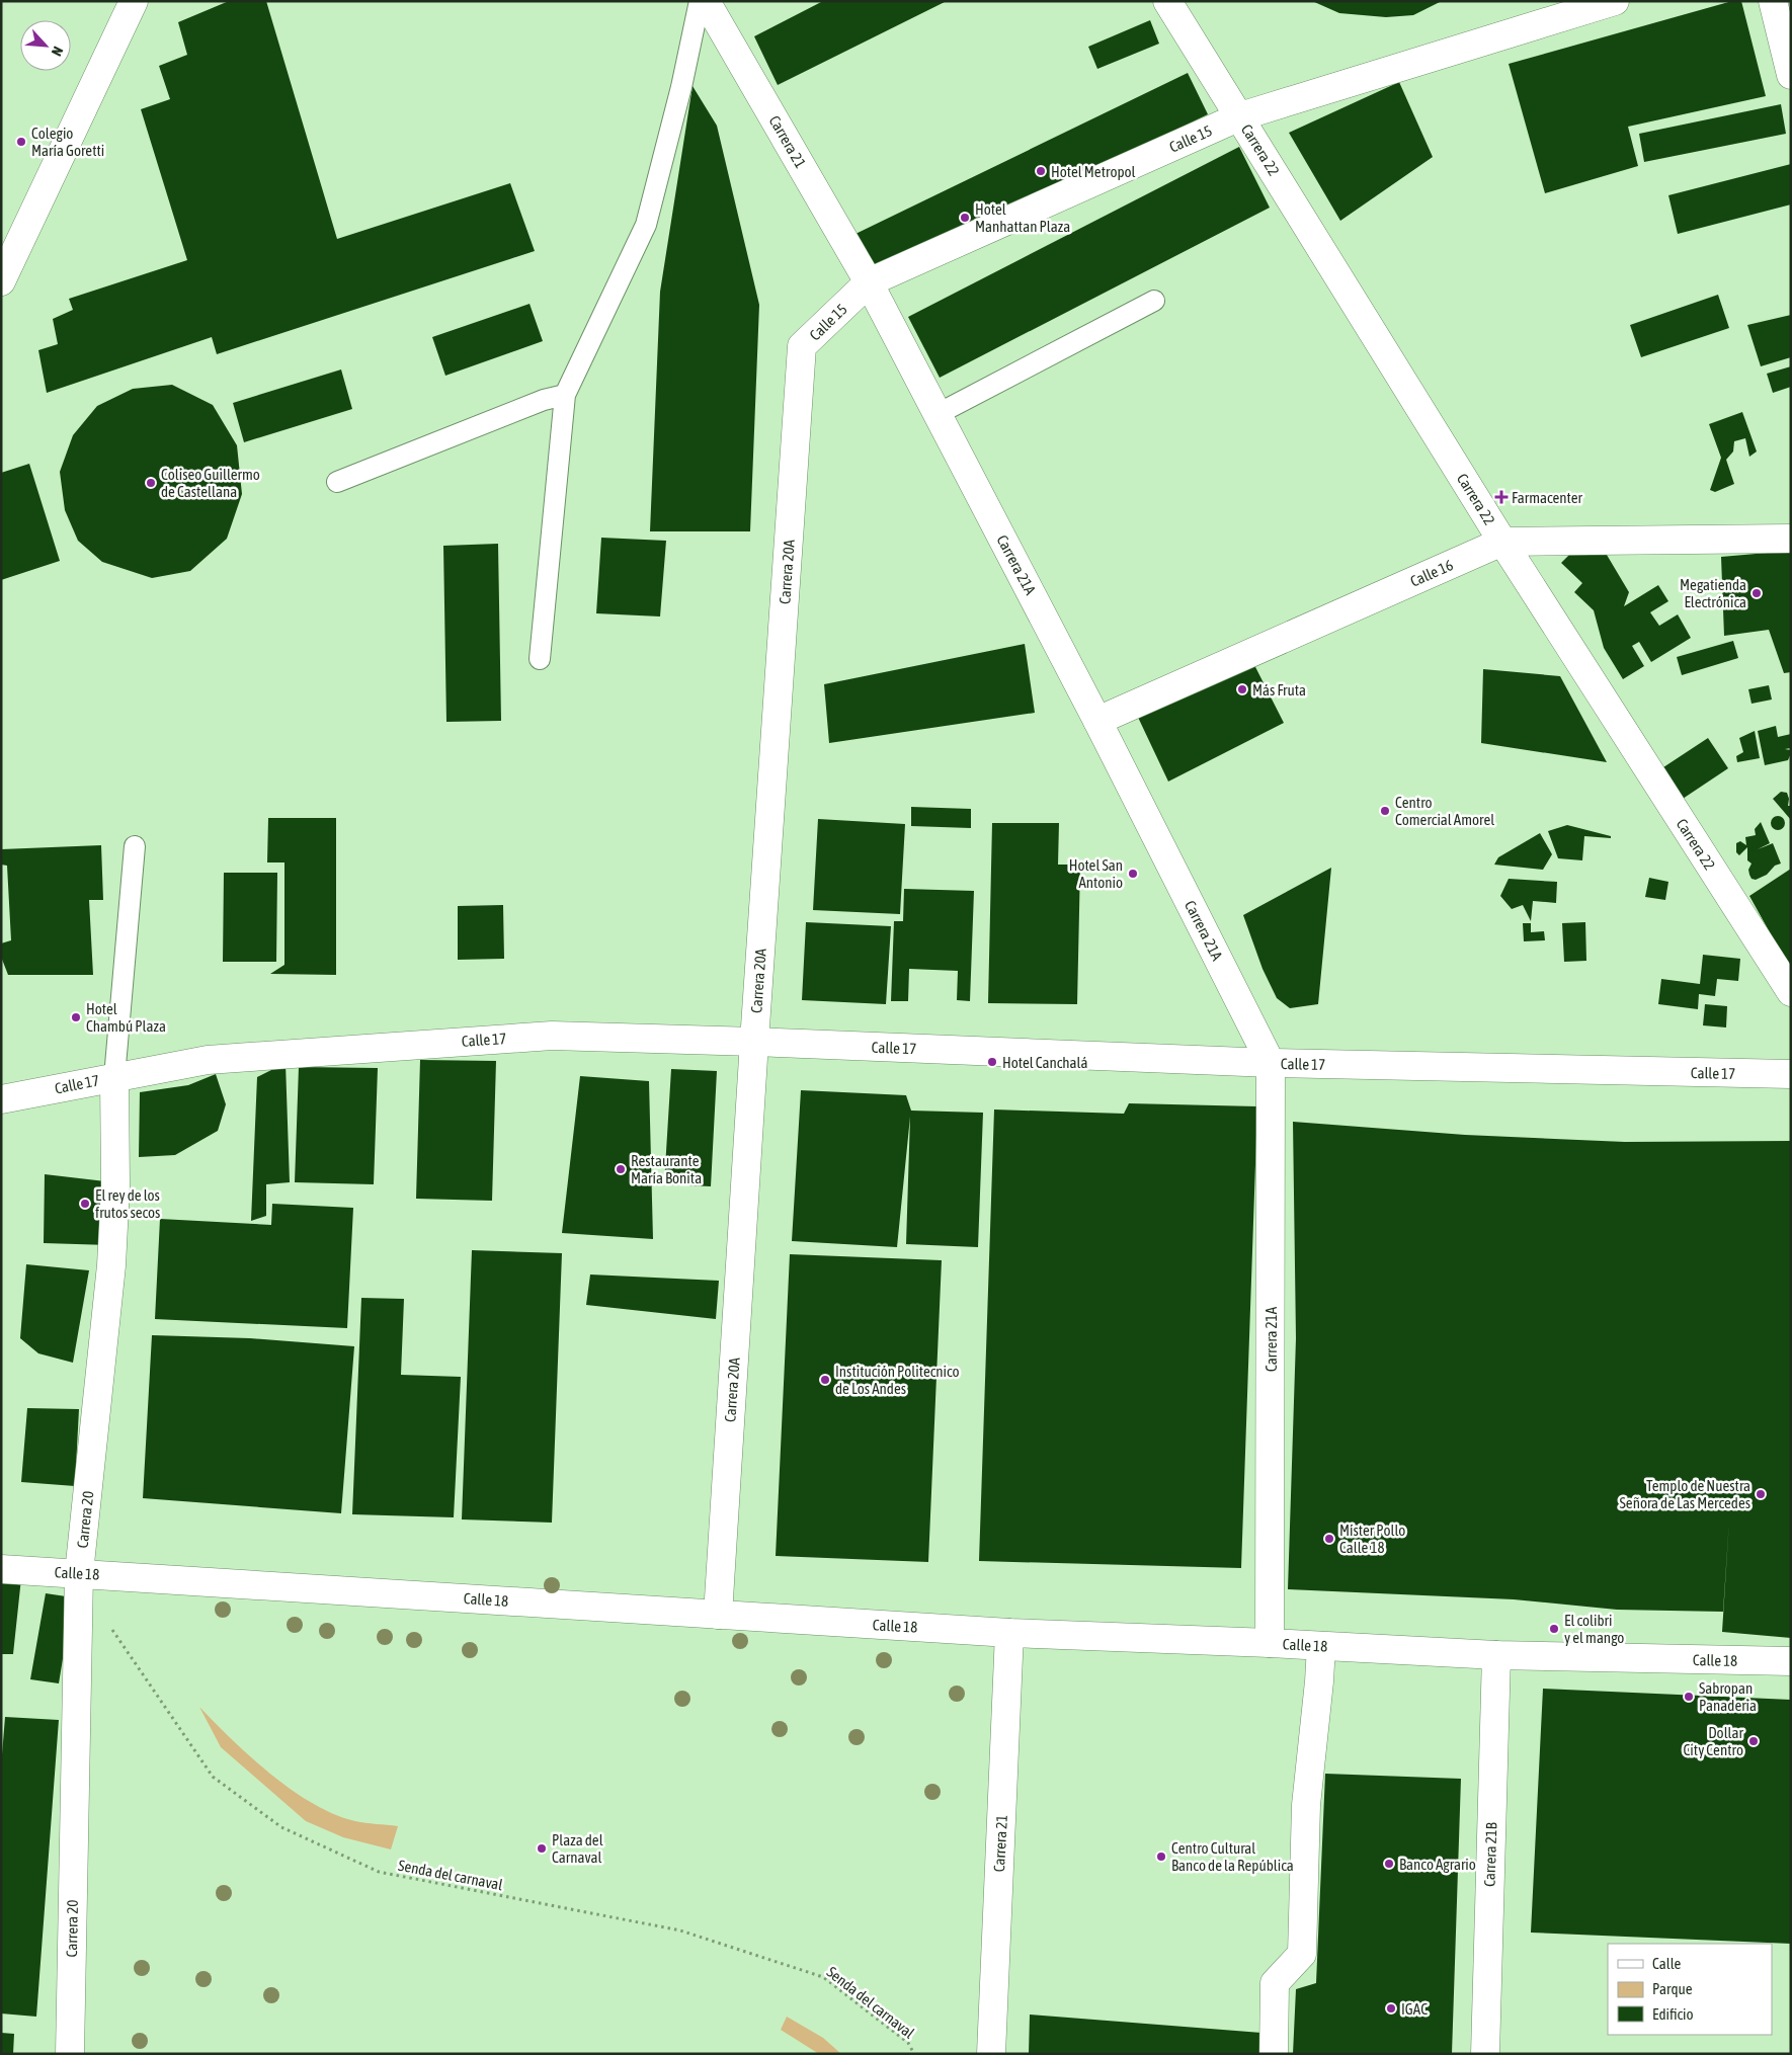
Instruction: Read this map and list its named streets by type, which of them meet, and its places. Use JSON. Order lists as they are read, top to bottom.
{
  "streets": {
    "street": [
      "Calle 15",
      "Carrera 21",
      "Carrera 22",
      "Carrera 21A",
      "Carrera 20A",
      "Calle 16",
      "Calle 17",
      "Carrera 20",
      "Calle 18",
      "Carrera 21B"
    ],
    "path": ["Senda del carnaval"]
  },
  "crossings": [
    ["Calle 15", "Carrera 21"],
    ["Calle 15", "Carrera 22"],
    ["Calle 15", "Carrera 21A"],
    ["Calle 15", "Carrera 20A"],
    ["Carrera 21", "Carrera 21A"],
    ["Carrera 21", "Calle 18"],
    ["Carrera 22", "Calle 16"],
    ["Carrera 21A", "Calle 16"],
    ["Carrera 21A", "Calle 17"],
    ["Carrera 21A", "Calle 18"],
    ["Carrera 20A", "Calle 17"],
    ["Carrera 20A", "Calle 18"],
    ["Calle 17", "Carrera 20"],
    ["Carrera 20", "Calle 18"],
    ["Calle 18", "Carrera 21B"]
  ],
  "places": {
    "other": [
      "Colegio María Goretti",
      "Hotel Metropol",
      "Hotel Manhattan Plaza",
      "Coliseo Guillermo de Castellana",
      "Megatienda Electrónica",
      "Más Fruta",
      "Centro Comercial Amorel",
      "Hotel San Antonio",
      "Hotel Chambú Plaza",
      "Hotel Canchalá",
      "Restaurante María Bonita",
      "El rey de los frutos secos",
      "Institución Politecnico de Los Andes",
      "Templo de Nuestra Señora de Las Mercedes",
      "Míster Pollo Calle 18",
      "El colibri y el mango",
      "Sabropan Panaderia",
      "Dollar City Centro",
      "Plaza del Carnaval",
      "Centro Cultural Banco de la República",
      "Banco Agrario",
      "IGAC"
    ],
    "health": ["Farmacenter"]
  },
  "legend": ["Calle", "Parque", "Edificio"],
  "north": "bottom right"
}
